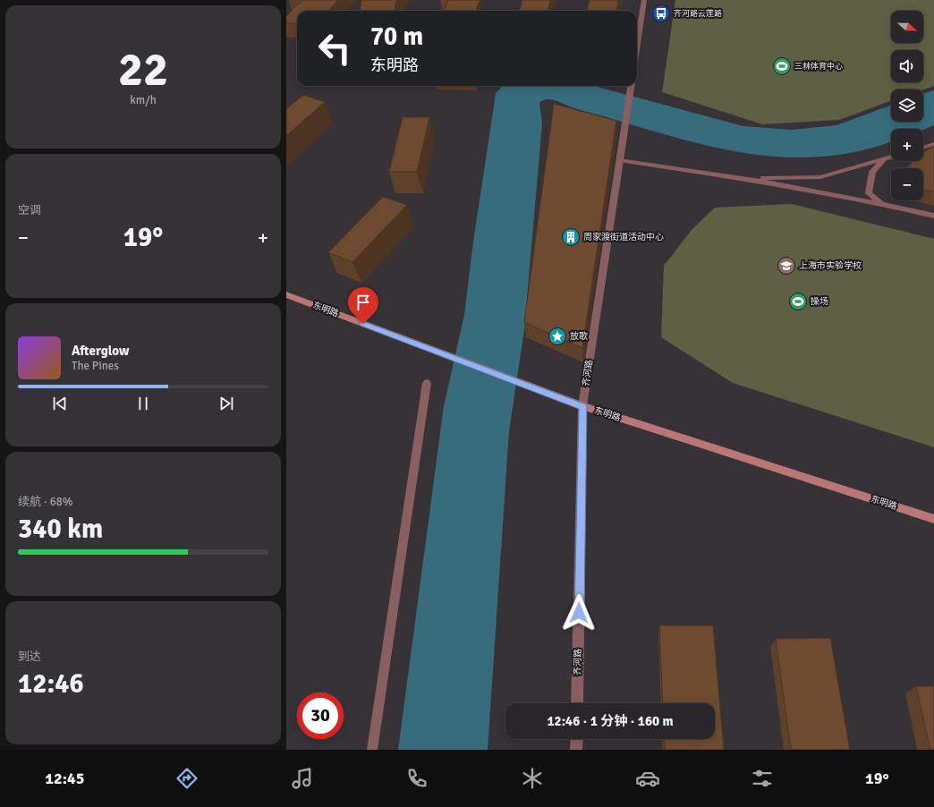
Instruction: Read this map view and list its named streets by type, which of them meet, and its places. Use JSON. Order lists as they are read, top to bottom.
{
  "streets": {
    "main road": ["东明路"],
    "street": ["齐河路"]
  },
  "crossings": [
    ["东明路", "齐河路"]
  ],
  "places": {
    "bus stop": ["齐河路云莲路"],
    "sports": ["三林体育中心", "操场"],
    "building": ["周家渡街道活动中心"],
    "school or university": ["上海市实验学校"],
    "place": ["放歌"]
  },
  "north": "right",
  "page": {
    "tile": [
      ["22", "km/h"],
      "空调",
      ["续航 · 68%", "340 km"],
      ["到达", "12:46"]
    ],
    "map_buttons": ["+", "−"],
    "turn": ["70 m", "东明路"],
    "heat": ["−", "19°", "+"],
    "song": ["Afterglow", "The Pines"],
    "limit": "30",
    "trip": "12:46 · 1 分钟 · 160 m",
    "tabs": ["12:45", "19°"]
  }
}
